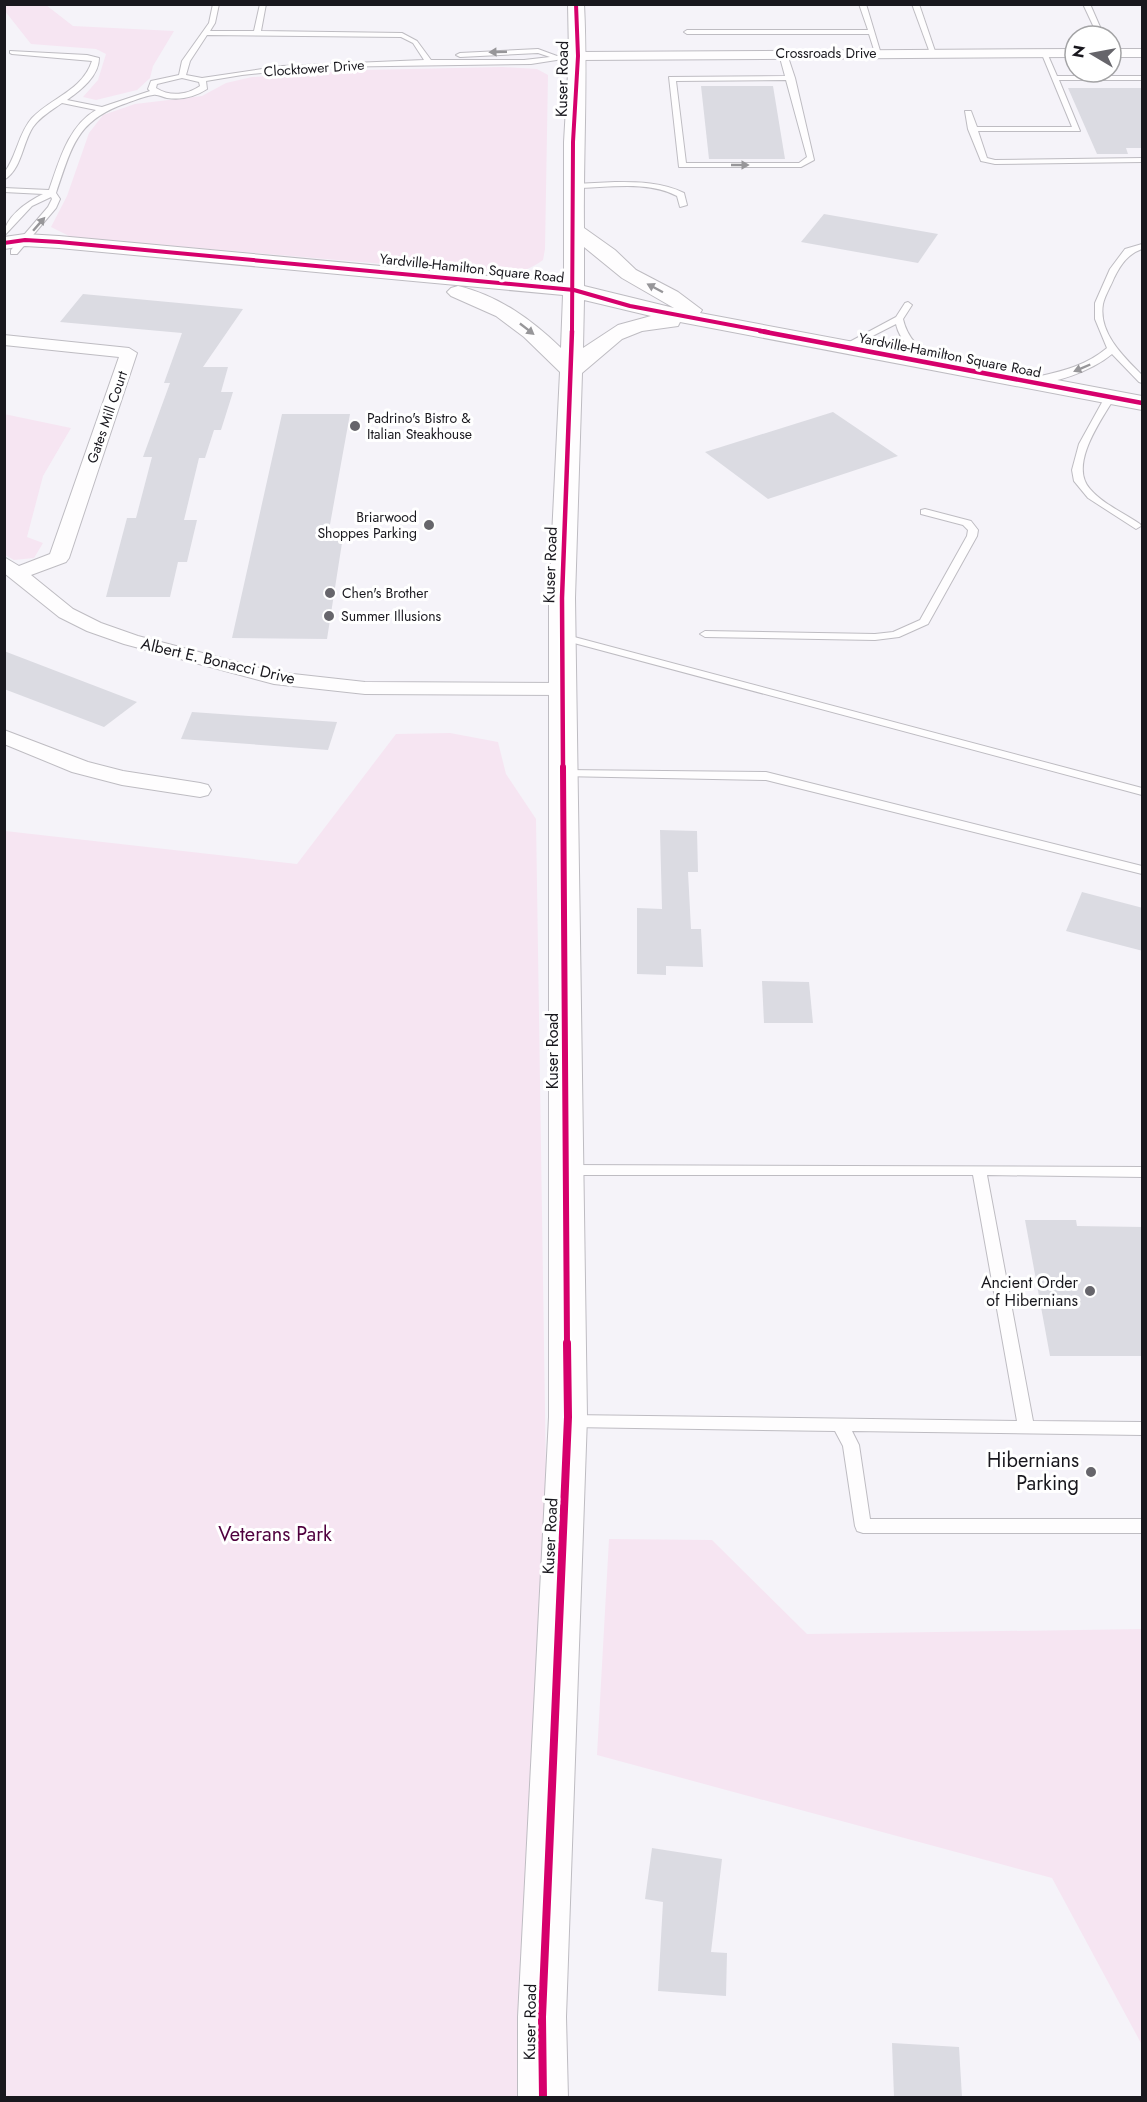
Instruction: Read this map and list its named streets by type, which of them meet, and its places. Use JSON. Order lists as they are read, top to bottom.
{
  "streets": {
    "street": [
      "Crossroads Drive",
      "Kuser Road",
      "Yardville-Hamilton Square Road",
      "Gates Mill Court",
      "Albert E. Bonacci Drive"
    ],
    "lane": ["Clocktower Drive"]
  },
  "crossings": [
    ["Crossroads Drive", "Clocktower Drive"],
    ["Crossroads Drive", "Kuser Road"],
    ["Clocktower Drive", "Kuser Road"],
    ["Clocktower Drive", "Yardville-Hamilton Square Road"],
    ["Kuser Road", "Yardville-Hamilton Square Road"],
    ["Kuser Road", "Albert E. Bonacci Drive"],
    ["Gates Mill Court", "Albert E. Bonacci Drive"]
  ],
  "parks": ["Veterans Park"],
  "places": [
    "Padrino's Bistro & Italian Steakhouse",
    "Briarwood Shoppes Parking",
    "Chen's Brother",
    "Summer Illusions",
    "Ancient Order of Hibernians",
    "Hibernians Parking"
  ],
  "north": "left"
}
